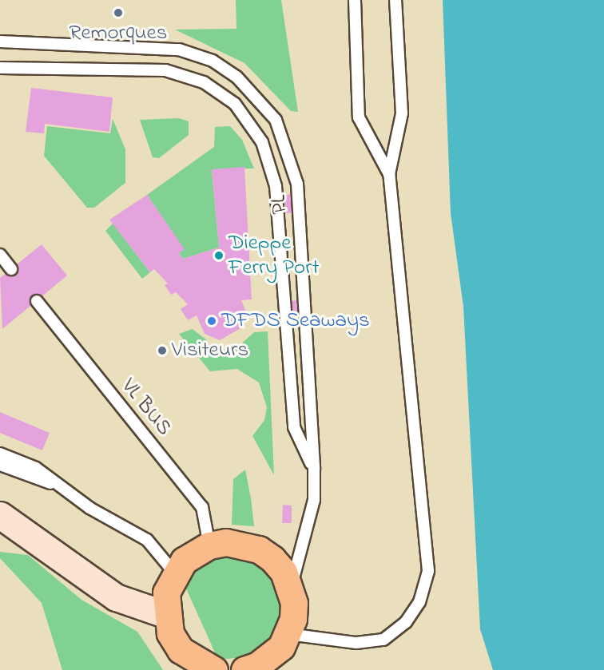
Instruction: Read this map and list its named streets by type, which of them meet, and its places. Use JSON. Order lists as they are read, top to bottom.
{
  "streets": {
    "lane": ["PL", "VL BUS"]
  },
  "places": [
    "Remorques",
    "Dieppe Ferry Port",
    "DFDS Seaways",
    "Visiteurs"
  ]
}
